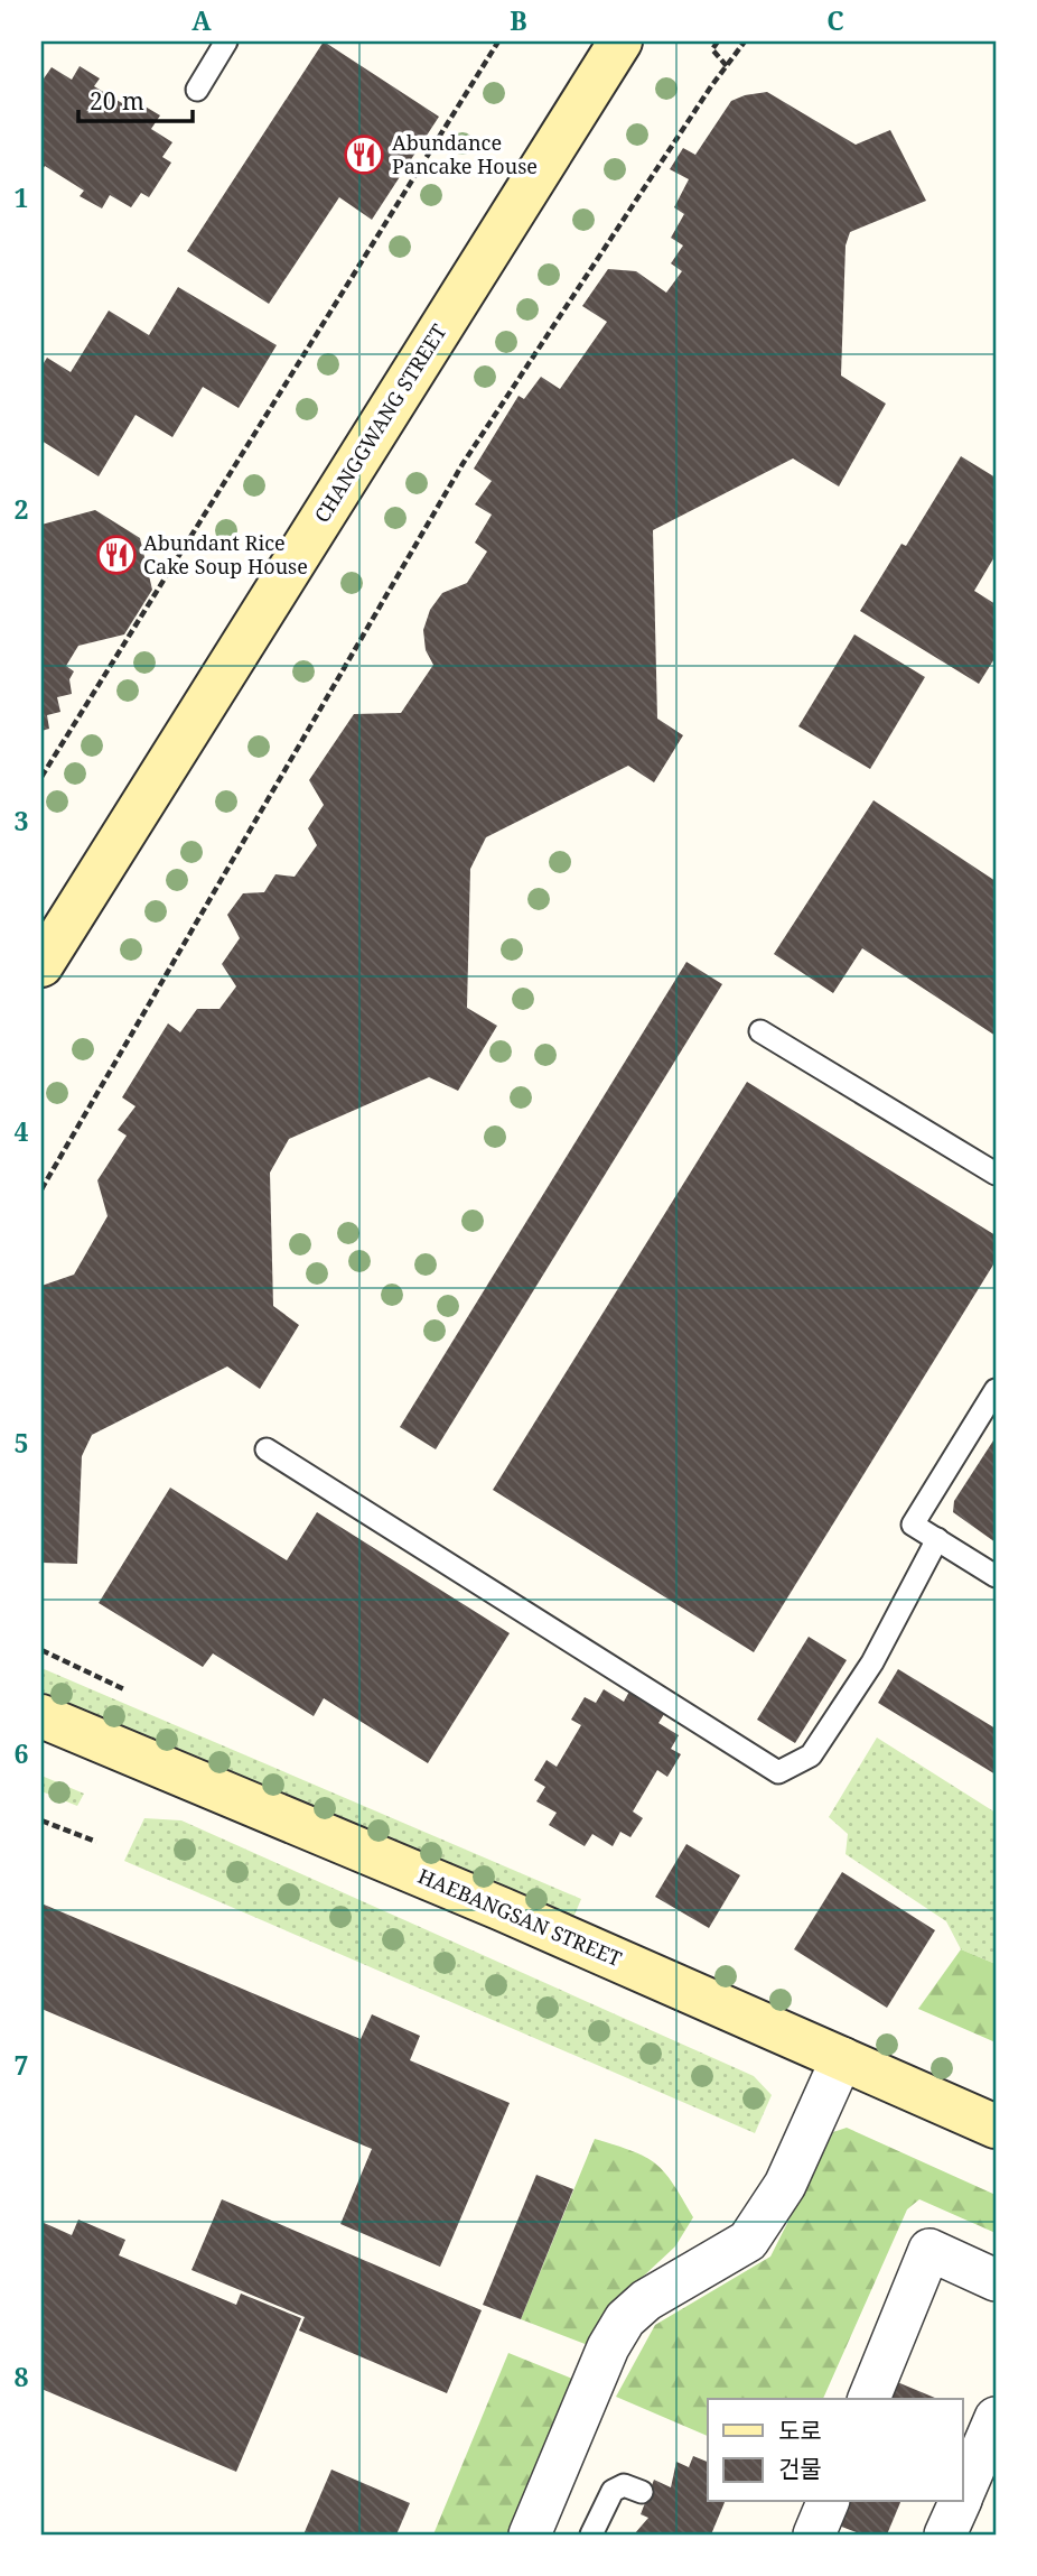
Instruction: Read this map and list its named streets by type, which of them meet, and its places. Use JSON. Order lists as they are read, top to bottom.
{
  "streets": {
    "main road": ["CHANGGWANG STREET", "HAEBANGSAN STREET"]
  },
  "places": {
    "restaurant": ["Abundance Pancake House", "Abundant Rice Cake Soup House"]
  },
  "legend": ["도로", "건물"],
  "scale_bar": "20 m",
  "grid": {
    "columns": ["A", "B", "C"],
    "rows": [
      "1",
      "2",
      "3",
      "4",
      "5",
      "6",
      "7",
      "8"
    ]
  }
}
